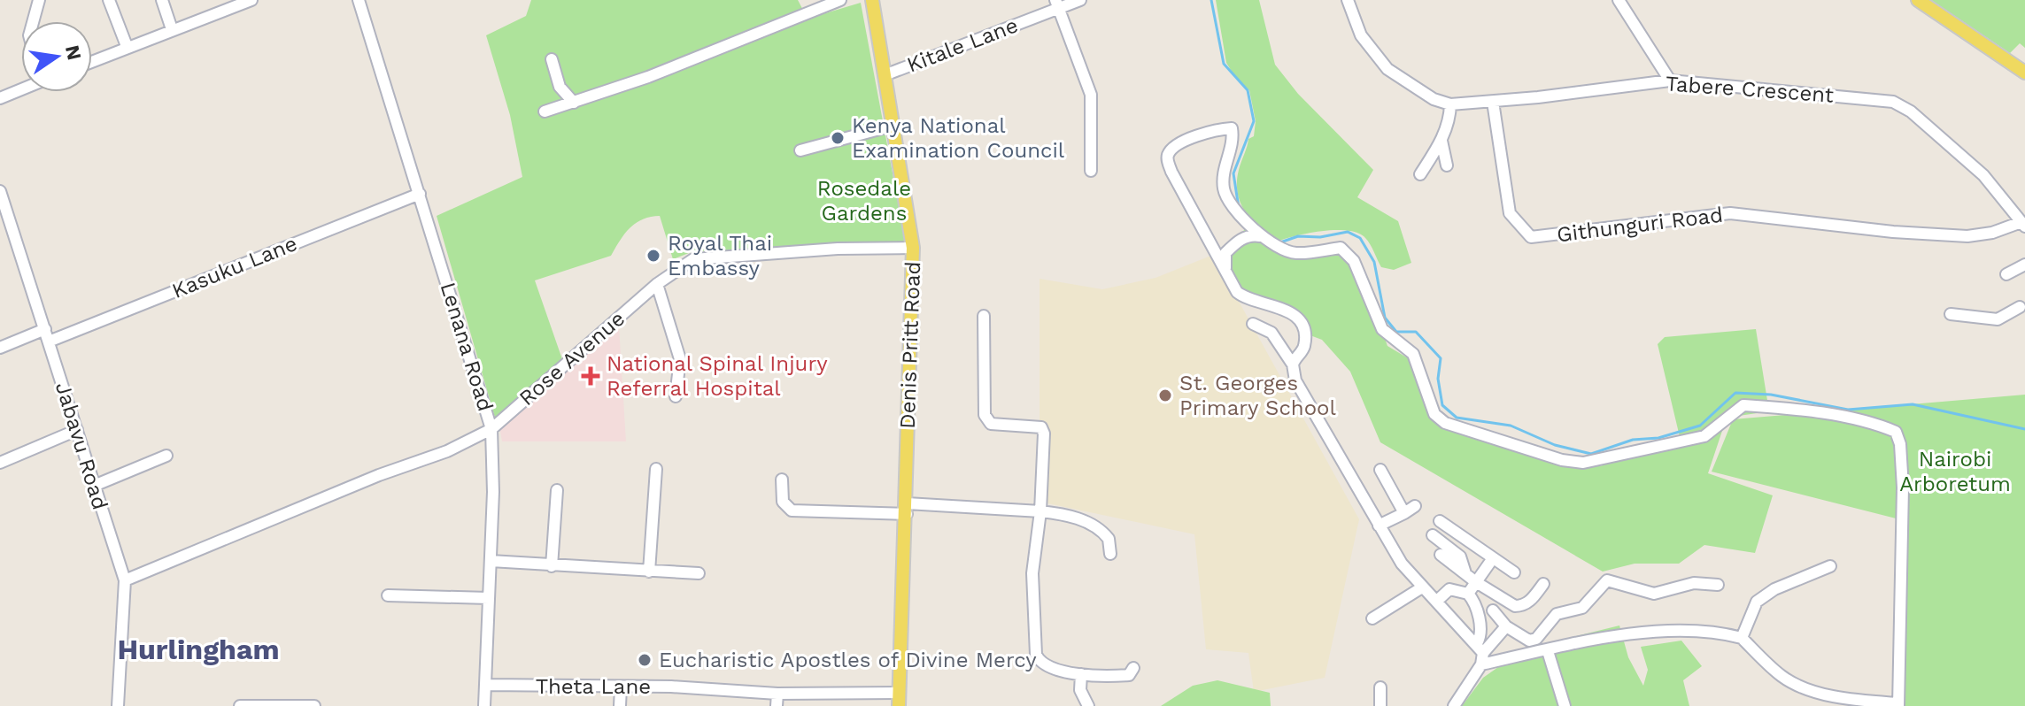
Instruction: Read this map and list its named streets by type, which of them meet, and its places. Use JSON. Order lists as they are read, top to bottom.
{
  "streets": {
    "main road": ["Denis Pritt Road"],
    "street": [
      "Kitale Lane",
      "Tabere Crescent",
      "Githunguri Road",
      "Kasuku Lane",
      "Lenana Road",
      "Rose Avenue",
      "Jabavu Road",
      "Theta Lane"
    ]
  },
  "crossings": [
    ["Kitale Lane", "Denis Pritt Road"],
    ["Tabere Crescent", "Githunguri Road"],
    ["Kasuku Lane", "Lenana Road"],
    ["Kasuku Lane", "Jabavu Road"],
    ["Denis Pritt Road", "Rose Avenue"],
    ["Lenana Road", "Rose Avenue"],
    ["Lenana Road", "Theta Lane"],
    ["Rose Avenue", "Jabavu Road"]
  ],
  "districts": ["Hurlingham"],
  "parks": ["Rosedale Gardens", "Nairobi Arboretum"],
  "places": {
    "other": [
      "Kenya National Examination Council",
      "Royal Thai Embassy",
      "St. Georges Primary School",
      "Eucharistic Apostles of Divine Mercy"
    ],
    "health": ["National Spinal Injury Referral Hospital"]
  },
  "north": "right"
}
